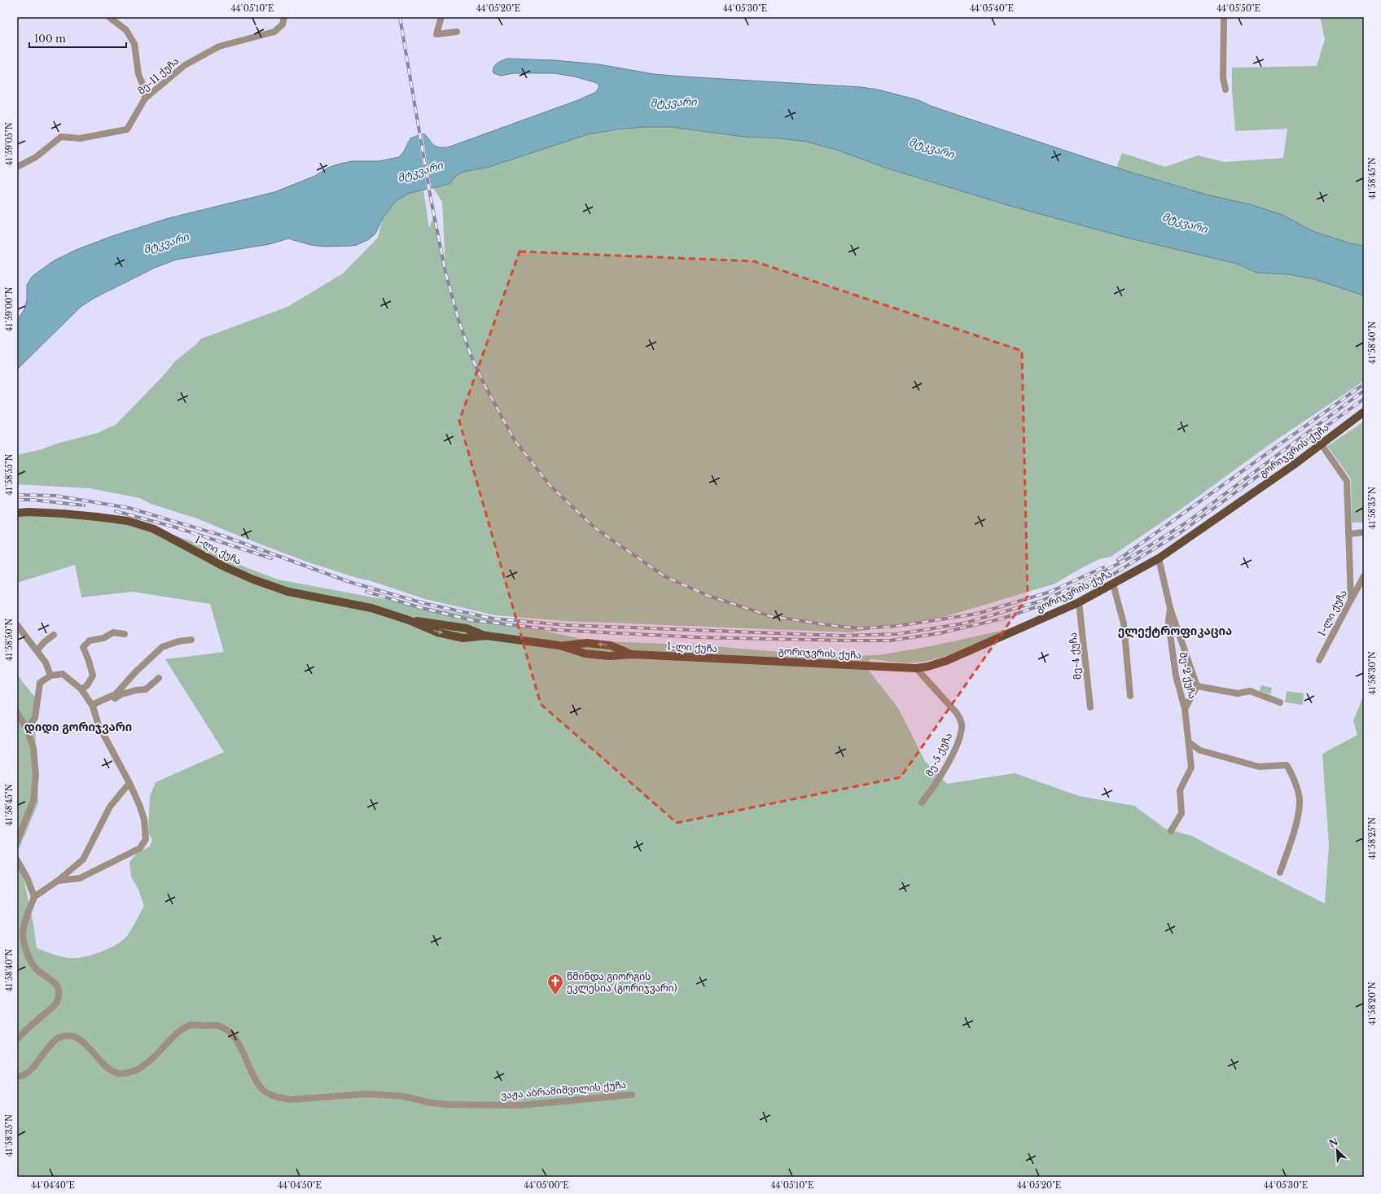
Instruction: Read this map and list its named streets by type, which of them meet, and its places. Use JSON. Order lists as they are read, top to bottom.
{
  "streets": {
    "main road": ["გორიჯვრის ქუჩა", "1-ლი ქუჩა"],
    "street": [
      "მე-11 ქუჩა",
      "მე-4 ქუჩა",
      "მე-2 ქუჩა",
      "მე-5 ქუჩა",
      "ვაჟა აბრამიშვილის ქუჩა"
    ]
  },
  "crossings": [
    ["გორიჯვრის ქუჩა", "1-ლი ქუჩა"],
    ["გორიჯვრის ქუჩა", "მე-4 ქუჩა"],
    ["გორიჯვრის ქუჩა", "მე-2 ქუჩა"],
    ["გორიჯვრის ქუჩა", "მე-5 ქუჩა"]
  ],
  "districts": ["ელექტროფიკაცია", "დიდი გორიჯვარი"],
  "water": ["მტკვარი"],
  "places": {
    "church": ["წმინდა გიორგის ეკლესია (გორიჯვარი)"]
  },
  "scale_bar": "100 m",
  "north": "top left",
  "coordinates": [
    "44°05'10\"E",
    "44°05'20\"E",
    "44°05'30\"E",
    "44°05'40\"E",
    "44°05'50\"E",
    "41°59'05\"N",
    "41°58'45\"N",
    "41°59'00\"N",
    "41°58'40\"N",
    "41°58'55\"N",
    "41°58'35\"N",
    "41°58'50\"N",
    "41°58'30\"N",
    "41°58'25\"N",
    "41°58'20\"N",
    "44°04'40\"E",
    "44°04'50\"E",
    "44°05'00\"E"
  ]
}
